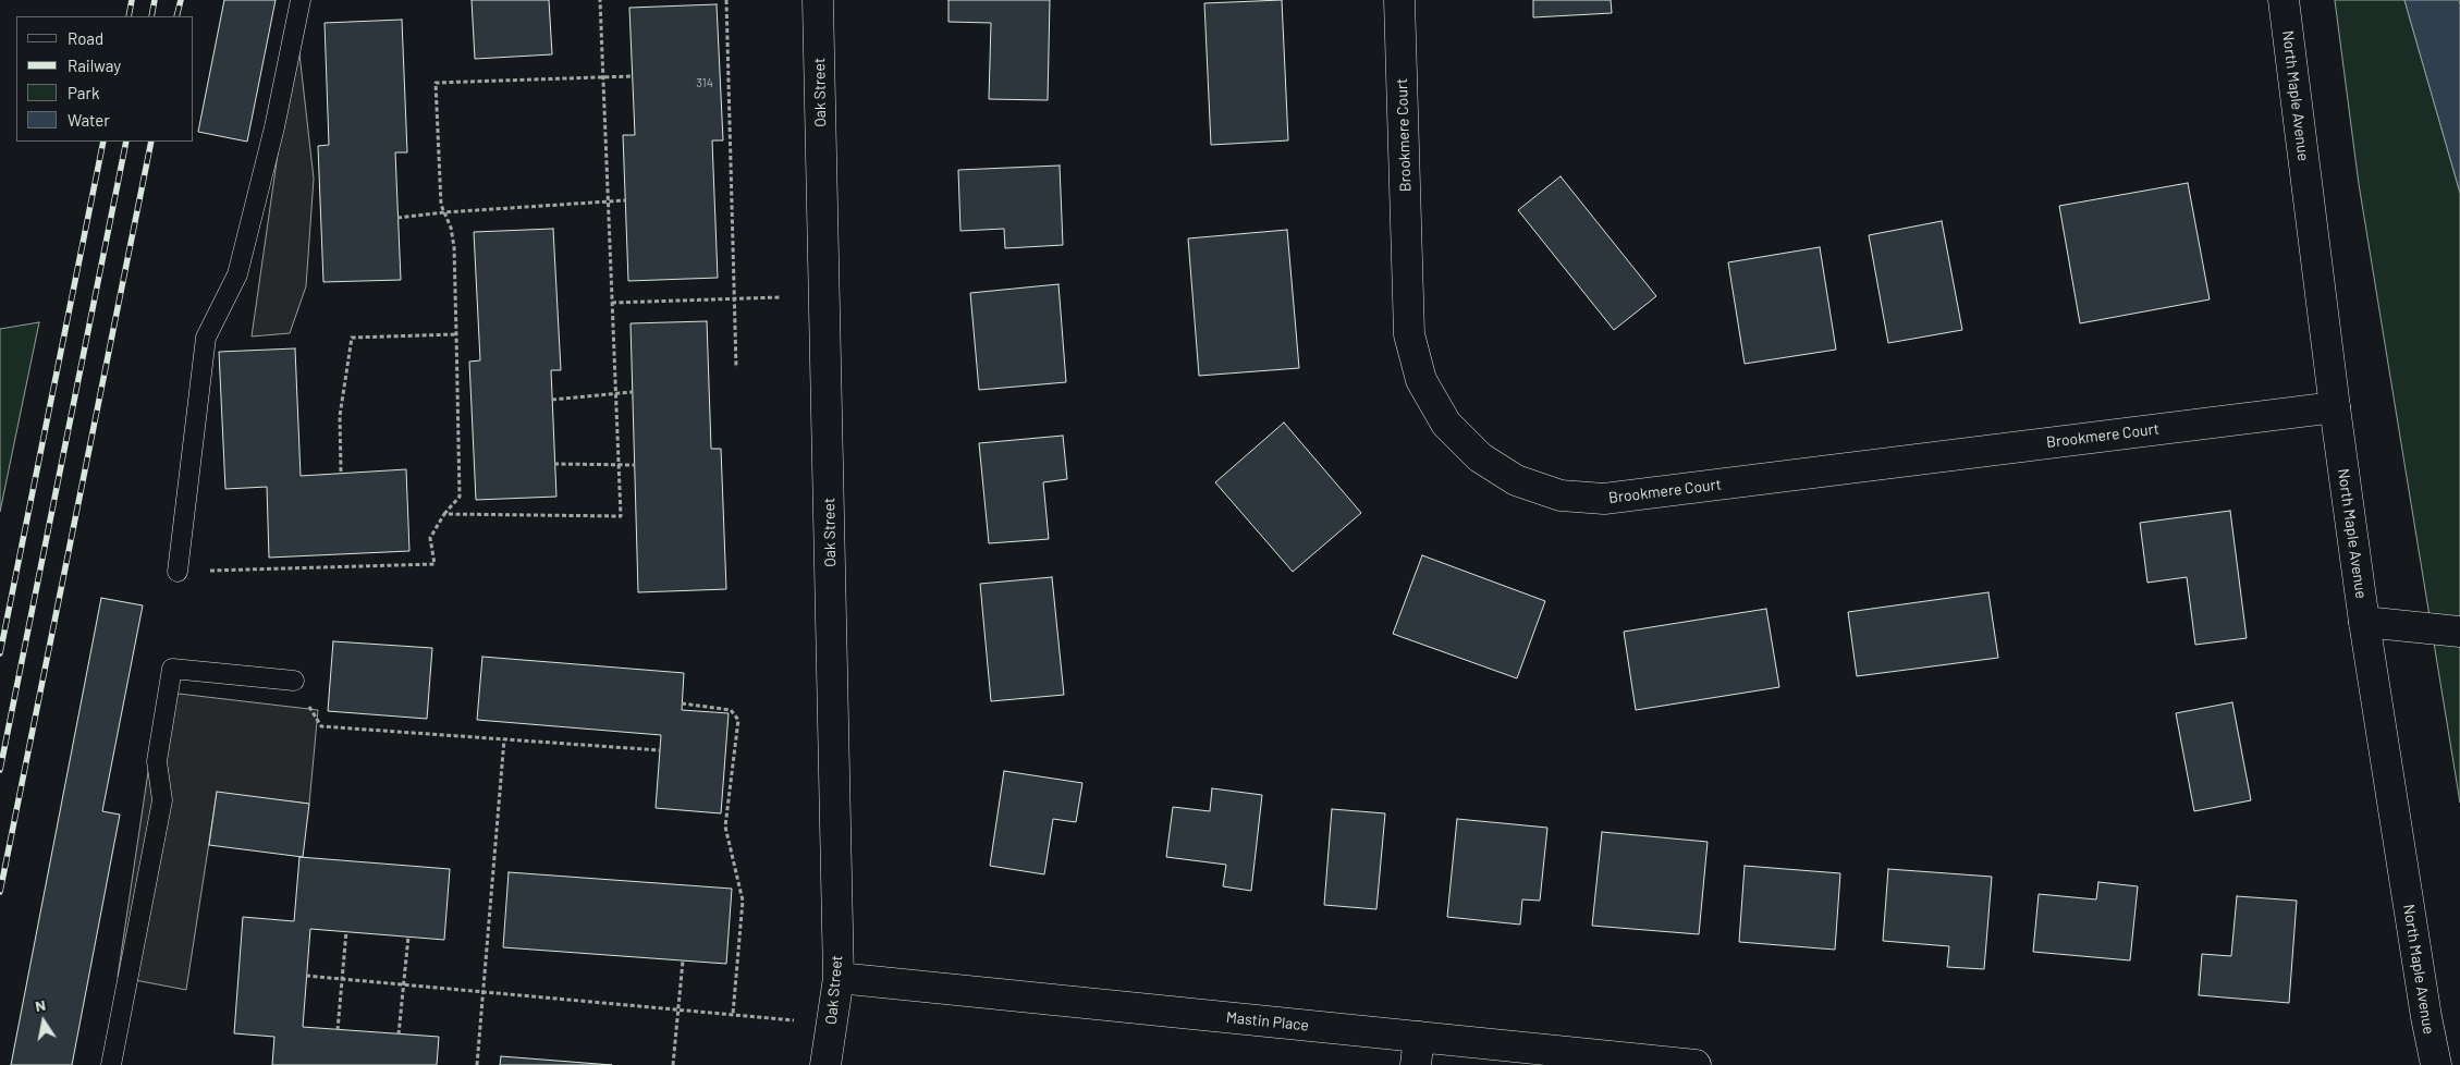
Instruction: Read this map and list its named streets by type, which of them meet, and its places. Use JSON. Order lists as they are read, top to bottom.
{
  "streets": {
    "street": [
      "Oak Street",
      "North Maple Avenue",
      "Brookmere Court",
      "Mastin Place"
    ]
  },
  "crossings": [
    ["Oak Street", "Mastin Place"],
    ["North Maple Avenue", "Brookmere Court"]
  ],
  "house_numbers": ["314"],
  "legend": [
    "Road",
    "Railway",
    "Park",
    "Water"
  ],
  "north": "top"
}
